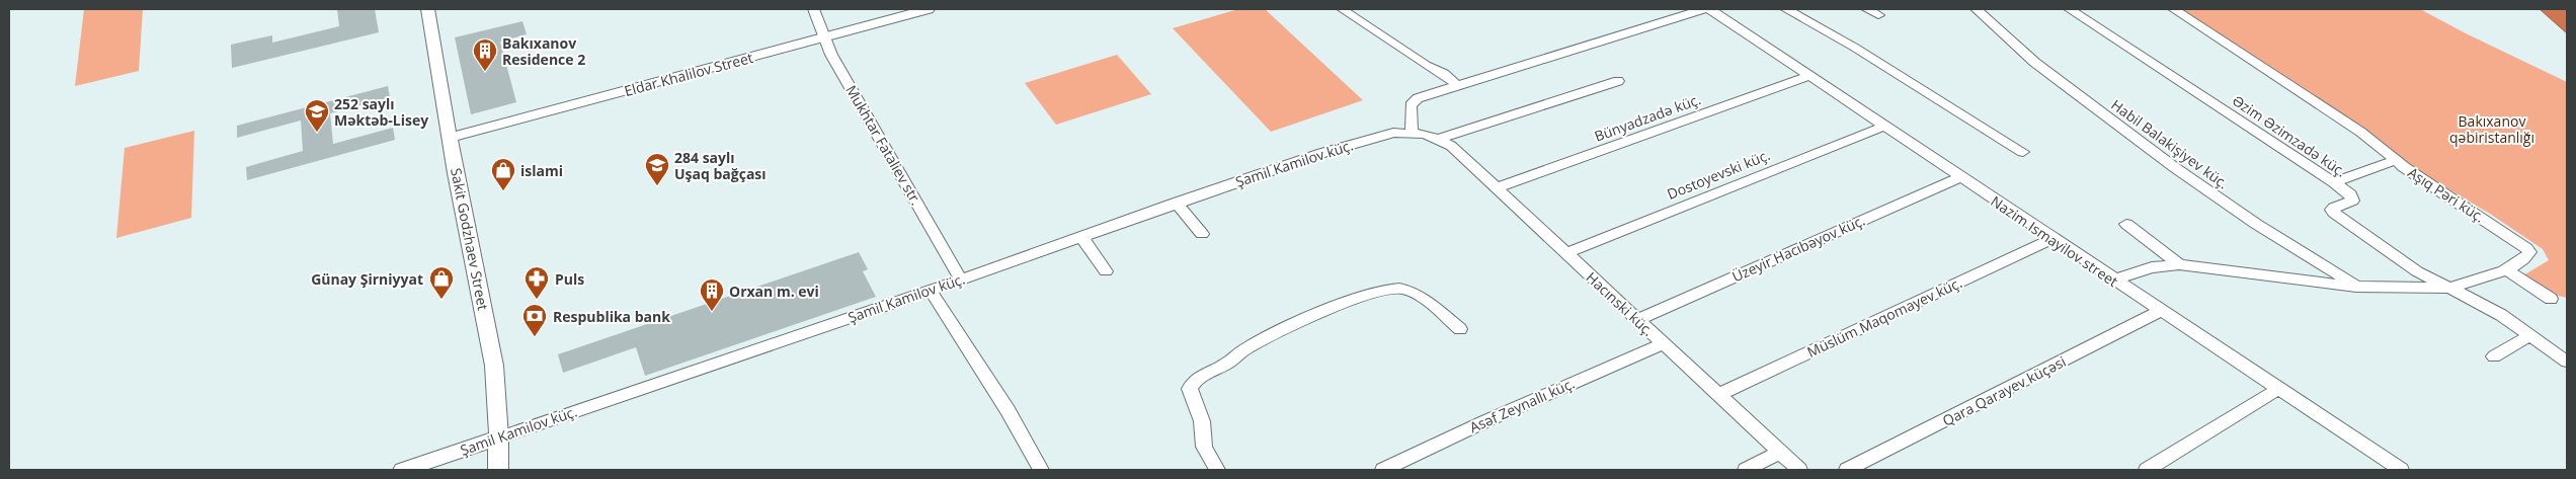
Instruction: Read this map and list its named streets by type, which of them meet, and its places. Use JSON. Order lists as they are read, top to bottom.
{
  "streets": {
    "street": [
      "Eldar Khalilov Street",
      "Bünyadzadə küç.",
      "Əzim Əzimzadə küç.",
      "Habil Balakişiyev küç.",
      "Mukhtar Fataliev str.",
      "Şamil Kamilov küç.",
      "Dostoyevski küç.",
      "Aşıq Pəri küç.",
      "Sakit Godzhaev Street",
      "Nazim Ismayilov street",
      "Üzeyir Hacıbəyov küç.",
      "Hacınski küç.",
      "Müslüm Maqomayev küç.",
      "Qara Qarayev küçəsi",
      "Asəf Zeynallı küç."
    ]
  },
  "crossings": [
    ["Eldar Khalilov Street", "Mukhtar Fataliev str."],
    ["Eldar Khalilov Street", "Sakit Godzhaev Street"],
    ["Bünyadzadə küç.", "Nazim Ismayilov street"],
    ["Bünyadzadə küç.", "Hacınski küç."],
    ["Əzim Əzimzadə küç.", "Aşıq Pəri küç."],
    ["Mukhtar Fataliev str.", "Şamil Kamilov küç."],
    ["Şamil Kamilov küç.", "Sakit Godzhaev Street"],
    ["Şamil Kamilov küç.", "Hacınski küç."],
    ["Dostoyevski küç.", "Nazim Ismayilov street"],
    ["Dostoyevski küç.", "Hacınski küç."],
    ["Nazim Ismayilov street", "Üzeyir Hacıbəyov küç."],
    ["Nazim Ismayilov street", "Müslüm Maqomayev küç."],
    ["Nazim Ismayilov street", "Qara Qarayev küçəsi"],
    ["Üzeyir Hacıbəyov küç.", "Hacınski küç."],
    ["Hacınski küç.", "Müslüm Maqomayev küç."],
    ["Hacınski küç.", "Asəf Zeynallı küç."]
  ],
  "parks": ["Bakıxanov qəbiristanlığı"],
  "places": {
    "building": ["Bakıxanov Residence 2", "Orxan m. evi"],
    "school or university": ["252 saylı Məktəb-Lisey", "284 saylı Uşaq bağçası"],
    "shop": ["islami", "Günay Şirniyyat"],
    "pharmacy": ["Puls"],
    "bank": ["Respublika bank"]
  }
}
